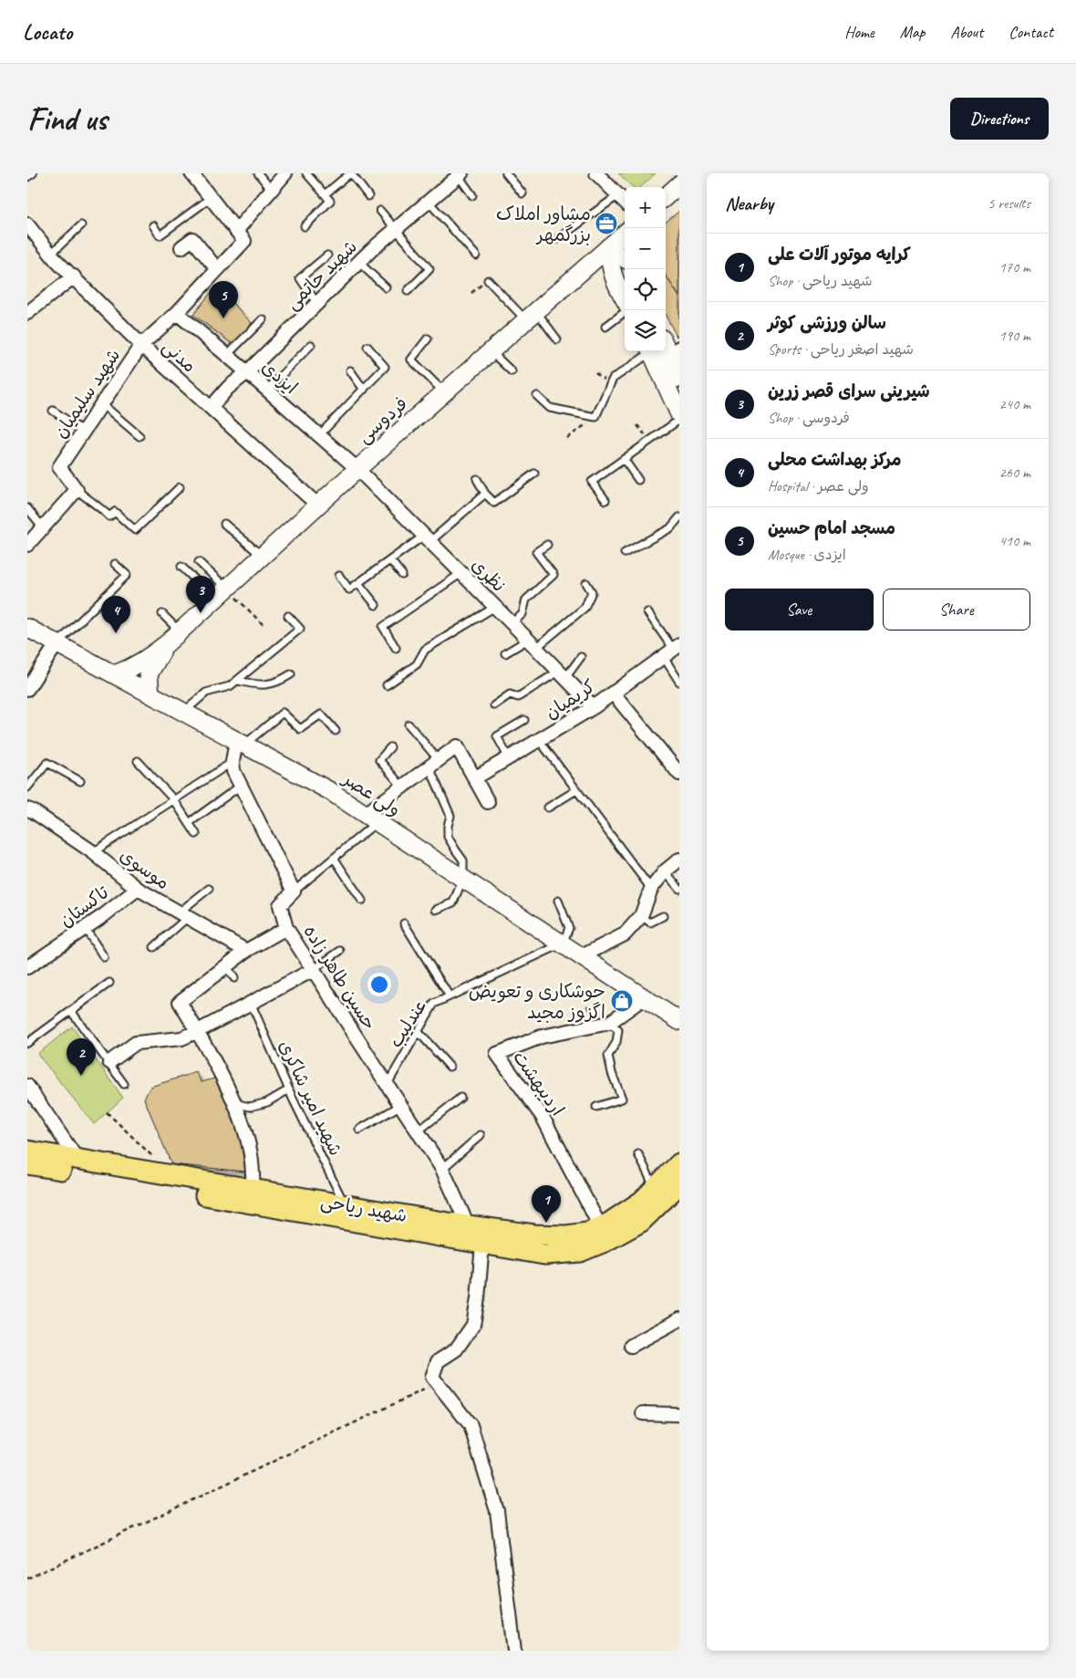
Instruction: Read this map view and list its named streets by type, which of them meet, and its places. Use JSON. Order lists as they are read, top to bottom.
{
  "streets": {
    "main road": ["شهید ریاحی"],
    "street": [
      "شهید حاتمی",
      "مدنی",
      "ایزدی",
      "شهید سلیمیان",
      "فردوسی",
      "نظری",
      "کریمیان",
      "ولی عصر",
      "موسوی",
      "تاکستان",
      "حسین طاهر زاده",
      "اردیبهشت"
    ],
    "lane": ["عندلیب", "شهید امیر شاکری"]
  },
  "crossings": [
    ["شهید حاتمی", "مدنی"],
    ["شهید حاتمی", "ایزدی"],
    ["مدنی", "شهید سلیمیان"],
    ["مدنی", "فردوسی"],
    ["ایزدی", "فردوسی"],
    ["ایزدی", "نظری"],
    ["فردوسی", "نظری"],
    ["فردوسی", "ولی عصر"],
    ["نظری", "کریمیان"],
    ["ولی عصر", "عندلیب"],
    ["ولی عصر", "اردیبهشت"],
    ["موسوی", "تاکستان"],
    ["حسین طاهر زاده", "عندلیب"],
    ["حسین طاهر زاده", "شهید ریاحی"],
    ["اردیبهشت", "شهید ریاحی"],
    ["شهید امیر شاکری", "شهید ریاحی"]
  ],
  "places": {
    "office": ["مشاور املاک بزرگمهر"],
    "shop": ["جوشکاری و تعویض اگزوز مجید"]
  },
  "page": {
    "header": "Locato",
    "nav": [
      "Home",
      "Map",
      "About",
      "Contact"
    ],
    "buttons": [
      "Directions",
      ["Save", "Share"]
    ],
    "title": "Find us",
    "heading": ["Nearby", "5 results"],
    "map_buttons": ["+", "−"],
    "list": [
      {
        "mark": "1",
        "name": "کرایه موتور آلات علی",
        "note": "Shop · شهید ریاحی",
        "value": "170 m"
      },
      {
        "mark": "2",
        "name": "سالن ورزشی کوثر",
        "note": "Sports · شهید اصغر ریاحی",
        "value": "190 m"
      },
      {
        "mark": "3",
        "name": "شیرینی سرای قصر زرین",
        "note": "Shop · فردوسی",
        "value": "240 m"
      },
      {
        "mark": "4",
        "name": "مرکز بهداشت محلی",
        "note": "Hospital · ولی عصر",
        "value": "260 m"
      },
      {
        "mark": "5",
        "name": "مسجد امام حسین",
        "note": "Mosque · ایزدی",
        "value": "410 m"
      }
    ],
    "pins": [
      "5",
      "3",
      "4",
      "2",
      "1"
    ]
  }
}
